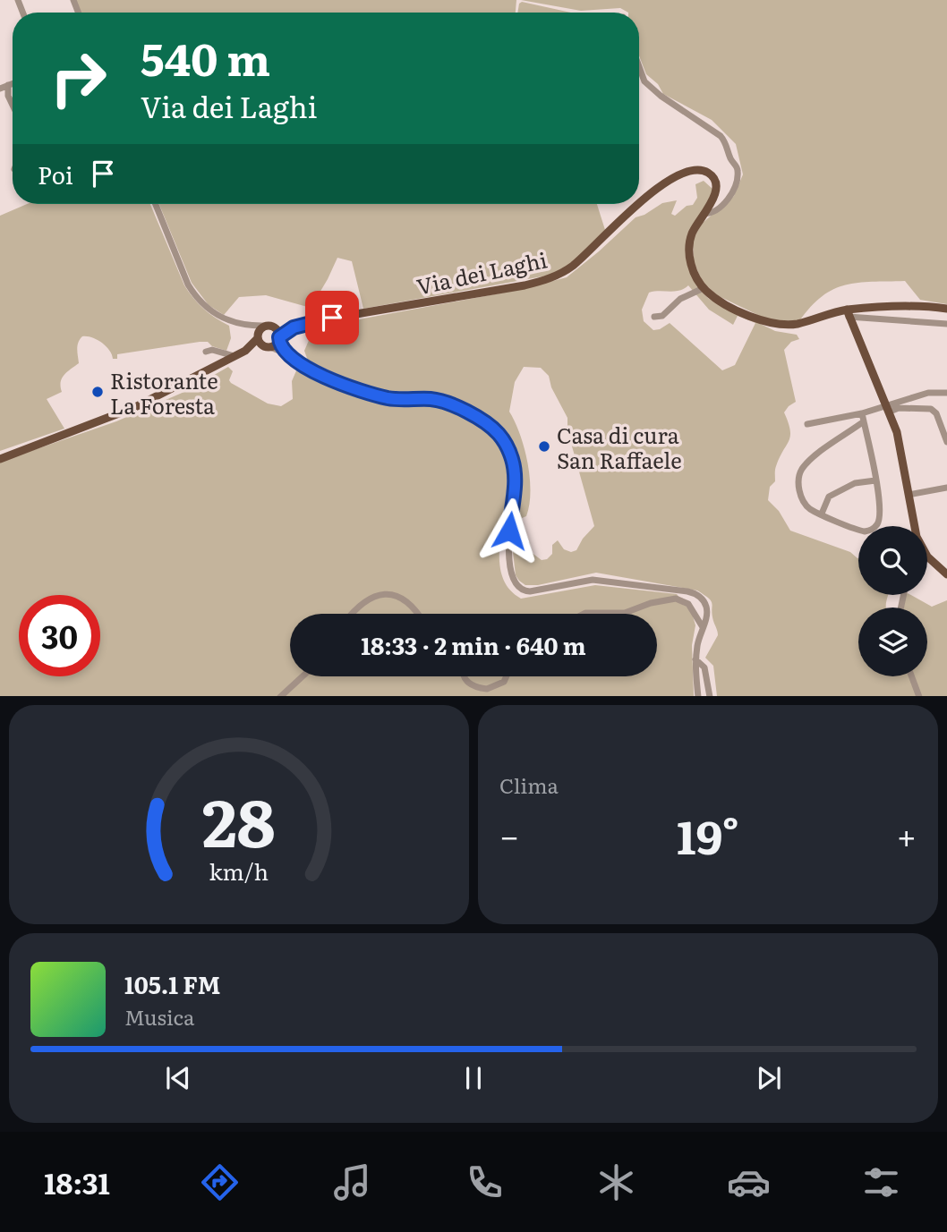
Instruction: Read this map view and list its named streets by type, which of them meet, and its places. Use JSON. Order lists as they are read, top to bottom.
{
  "streets": {
    "main road": ["Via dei Laghi"]
  },
  "places": ["Ristorante La Foresta", "Casa di cura San Raffaele"],
  "page": {
    "turn": ["540 m", "Via dei Laghi"],
    "then": "Poi",
    "limit": "30",
    "trip": "18:33 · 2 min · 640 m",
    "tile": "Clima",
    "heat": ["−", "19°", "+"],
    "song": ["105.1 FM", "Musica"],
    "tabs": "18:31",
    "gauge": ["28", "km/h"]
  }
}
